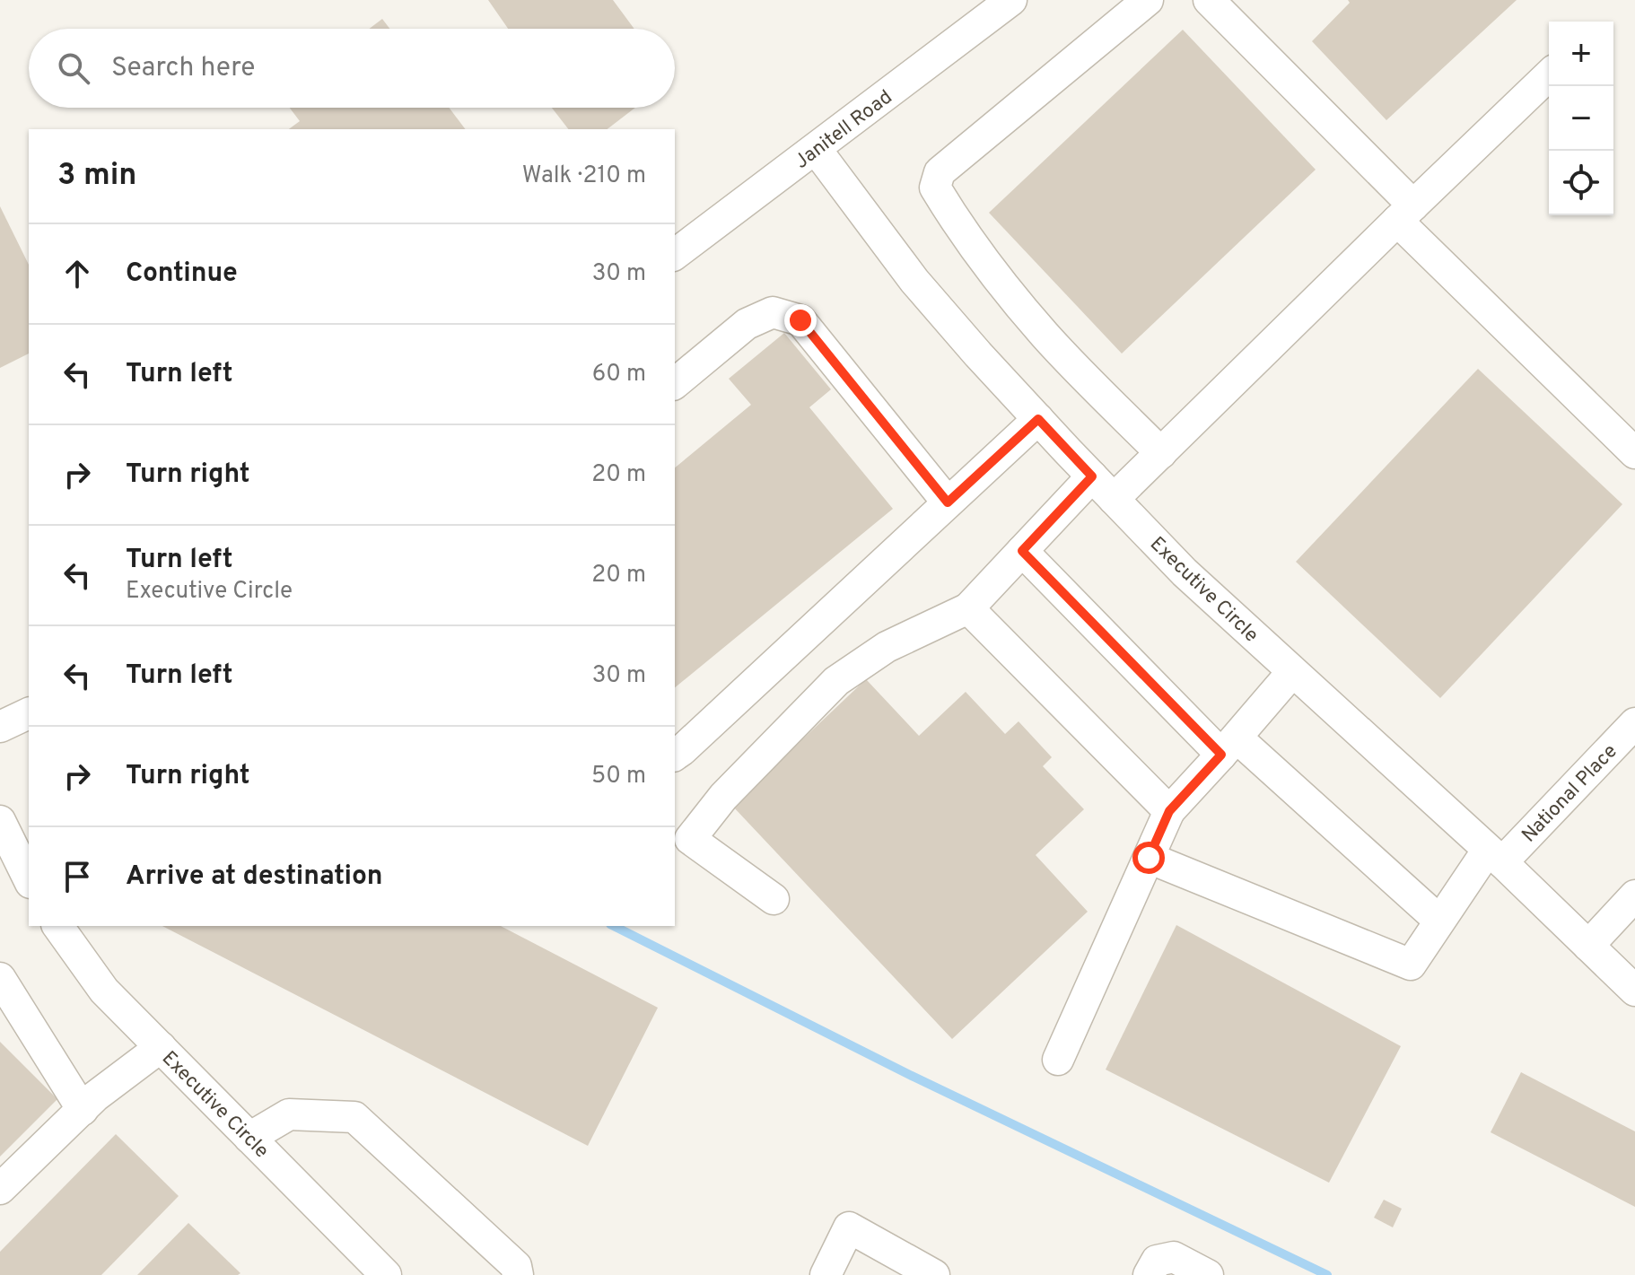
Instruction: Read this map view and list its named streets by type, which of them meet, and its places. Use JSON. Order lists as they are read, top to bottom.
{
  "streets": {
    "street": ["Janitell Road", "Executive Circle", "National Place"]
  },
  "crossings": [
    ["Janitell Road", "Executive Circle"],
    ["Executive Circle", "National Place"]
  ],
  "page": {
    "map_buttons": ["+", "−"],
    "search": "Search here",
    "heading": ["3 min", "Walk · 210 m"],
    "list": [
      ["Continue", "30 m"],
      ["Turn left", "60 m"],
      ["Turn right", "20 m"],
      ["Turn left", "Executive Circle", "20 m"],
      ["Turn left", "30 m"],
      ["Turn right", "50 m"],
      "Arrive at destination"
    ]
  }
}
